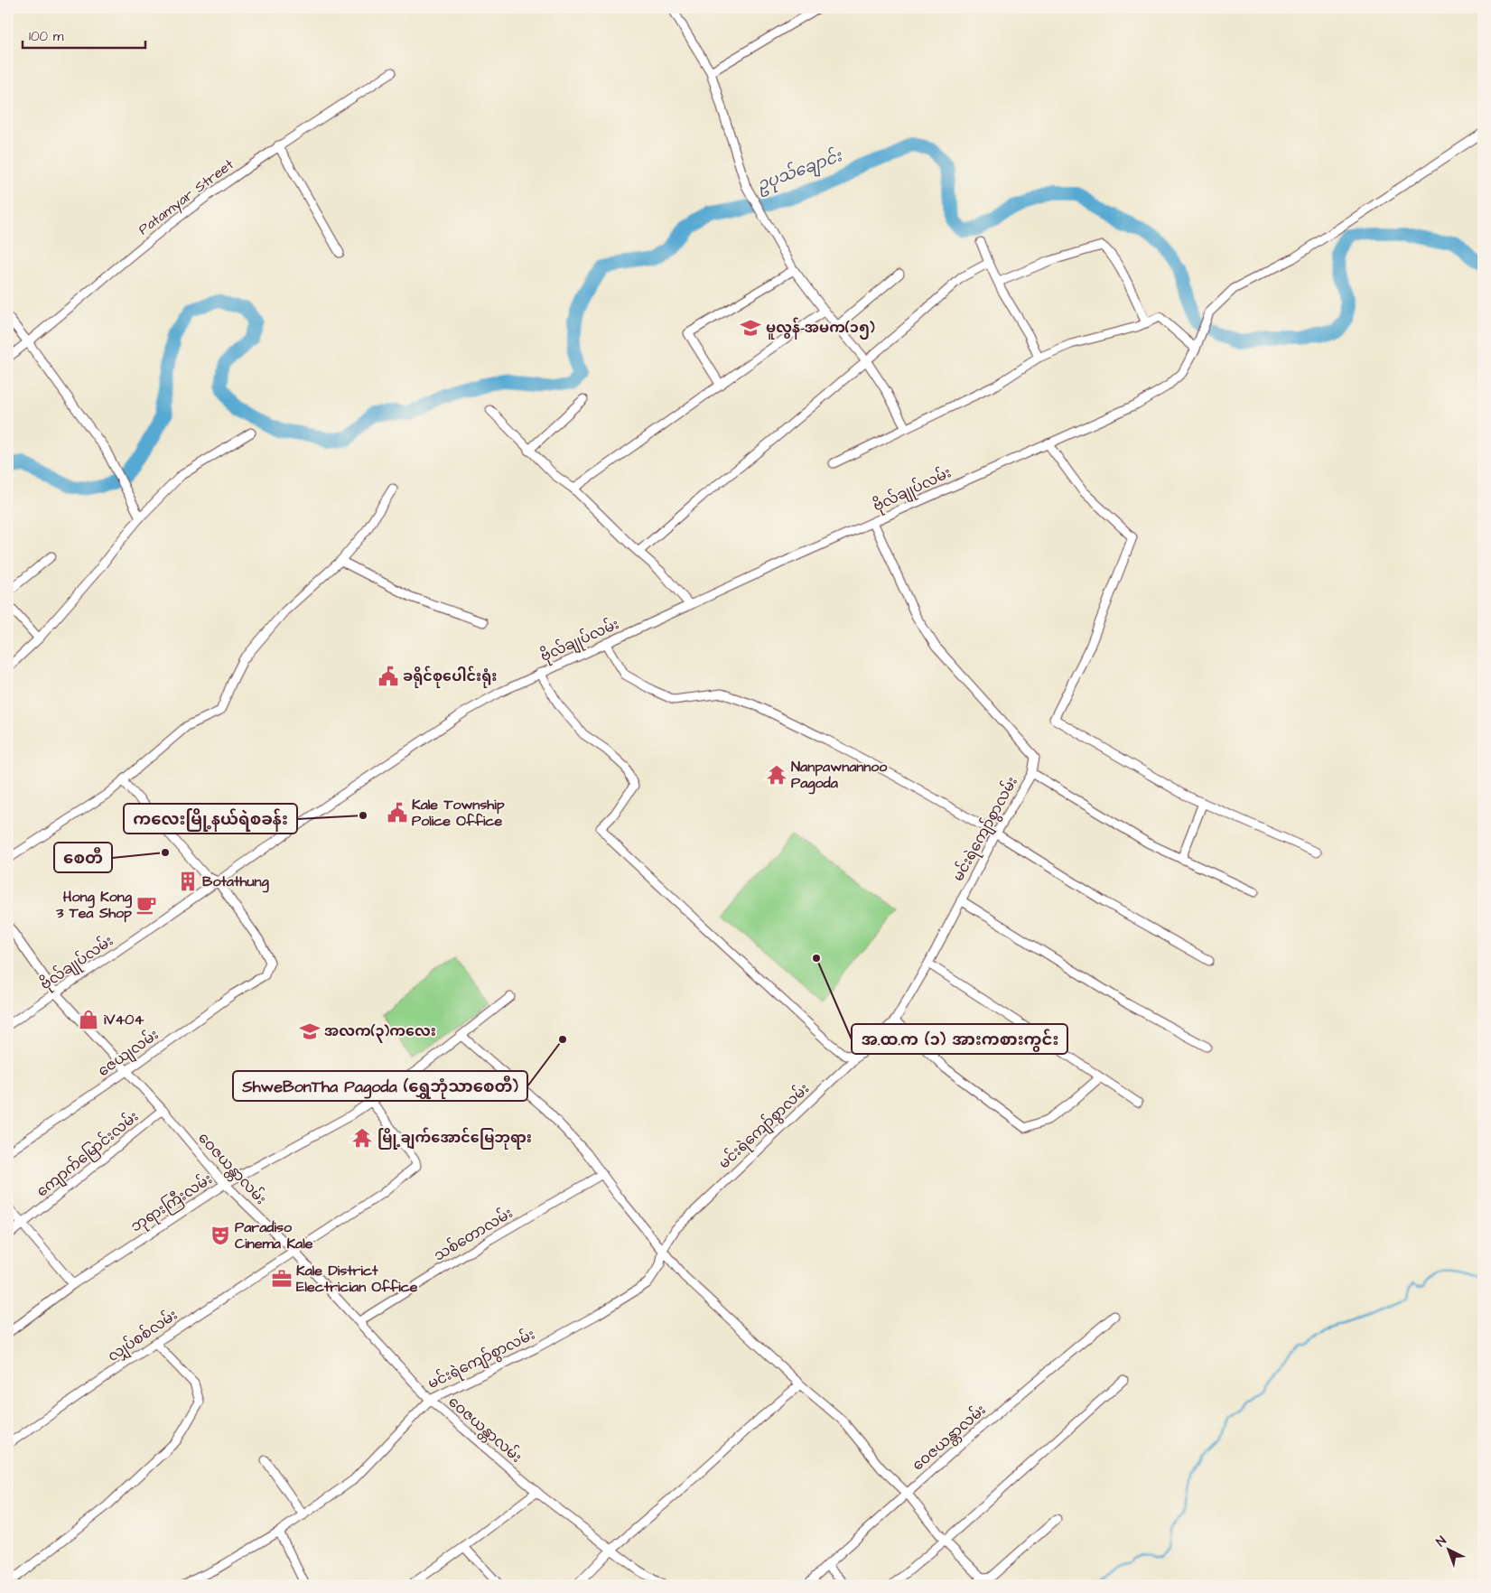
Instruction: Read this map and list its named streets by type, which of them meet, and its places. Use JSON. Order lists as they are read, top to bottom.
{
  "streets": {
    "street": [
      "Patamyar Street",
      "ဗိုလ်ချုပ်လမ်း",
      "မင်းရဲကျော်စွာလမ်း",
      "ဇေယျလမ်း",
      "ကျောက်မြောင်းလမ်း",
      "ဝေဇယန္တာလမ်း",
      "ဘုရားကြီးလမ်း",
      "သစ်တောလမ်း",
      "လျှပ်စစ်လမ်း"
    ]
  },
  "crossings": [
    ["ဗိုလ်ချုပ်လမ်း", "မင်းရဲကျော်စွာလမ်း"],
    ["ဗိုလ်ချုပ်လမ်း", "ဇေယျလမ်း"],
    ["ဗိုလ်ချုပ်လမ်း", "ဝေဇယန္တာလမ်း"],
    ["မင်းရဲကျော်စွာလမ်း", "ဝေဇယန္တာလမ်း"],
    ["ဇေယျလမ်း", "ဝေဇယန္တာလမ်း"],
    ["ကျောက်မြောင်းလမ်း", "ဝေဇယန္တာလမ်း"],
    ["ဝေဇယန္တာလမ်း", "ဘုရားကြီးလမ်း"],
    ["ဝေဇယန္တာလမ်း", "သစ်တောလမ်း"],
    ["ဝေဇယန္တာလမ်း", "လျှပ်စစ်လမ်း"],
    ["ဘုရားကြီးလမ်း", "လျှပ်စစ်လမ်း"]
  ],
  "water": ["ဥပုသ်ချောင်း"],
  "places": {
    "school or university": ["မူလွန်-အမက(၁၅)", "အလက(၃)ကလေး"],
    "public building": ["ခရိုင်စုပေါင်းရုံး", "Kale Township Police Office"],
    "temple": ["Nanpawnannoo Pagoda", "မြို့ချက်အောင်မြေဘုရား"],
    "other": [
      "ကလေးမြို့နယ်ရဲစခန်း",
      "စေတီ",
      "အ.ထ.က (၁) အားကစားကွင်း",
      "ShweBonTha Pagoda (ရွှေဘုံသာစေတီ)"
    ],
    "building": ["Botathung"],
    "cafe": ["Hong Kong 3 Tea Shop"],
    "shop": ["iV404"],
    "theatre": ["Paradiso Cinema Kale"],
    "office": ["Kale District Electrician Office"]
  },
  "scale_bar": "100 m",
  "north": "top left"
}
